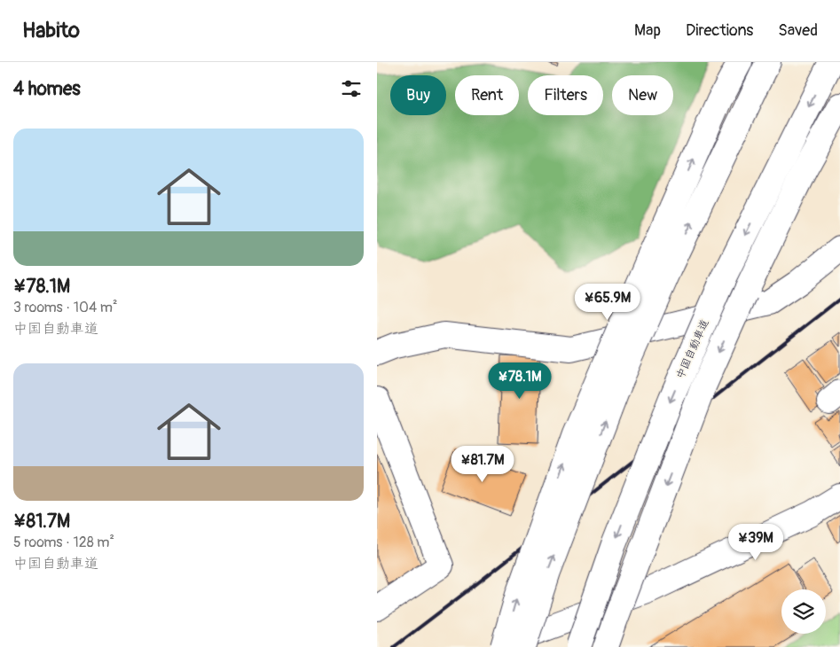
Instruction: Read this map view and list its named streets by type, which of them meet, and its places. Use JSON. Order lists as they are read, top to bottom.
{
  "streets": {
    "main road": ["中国自動車道"]
  },
  "page": {
    "header": "Habito",
    "nav": ["Map", "Directions", "Saved"],
    "heading": "4 homes",
    "chip": [
      "Buy",
      "Rent",
      "Filters",
      "New"
    ],
    "list": [
      {
        "name": "¥78.1M",
        "note": "3 rooms · 104 m² · 中国自動車道"
      },
      {
        "name": "¥81.7M",
        "note": "5 rooms · 128 m² · 中国自動車道"
      }
    ],
    "price": [
      "¥65.9M",
      "¥78.1M",
      "¥81.7M",
      "¥39M"
    ]
  }
}
